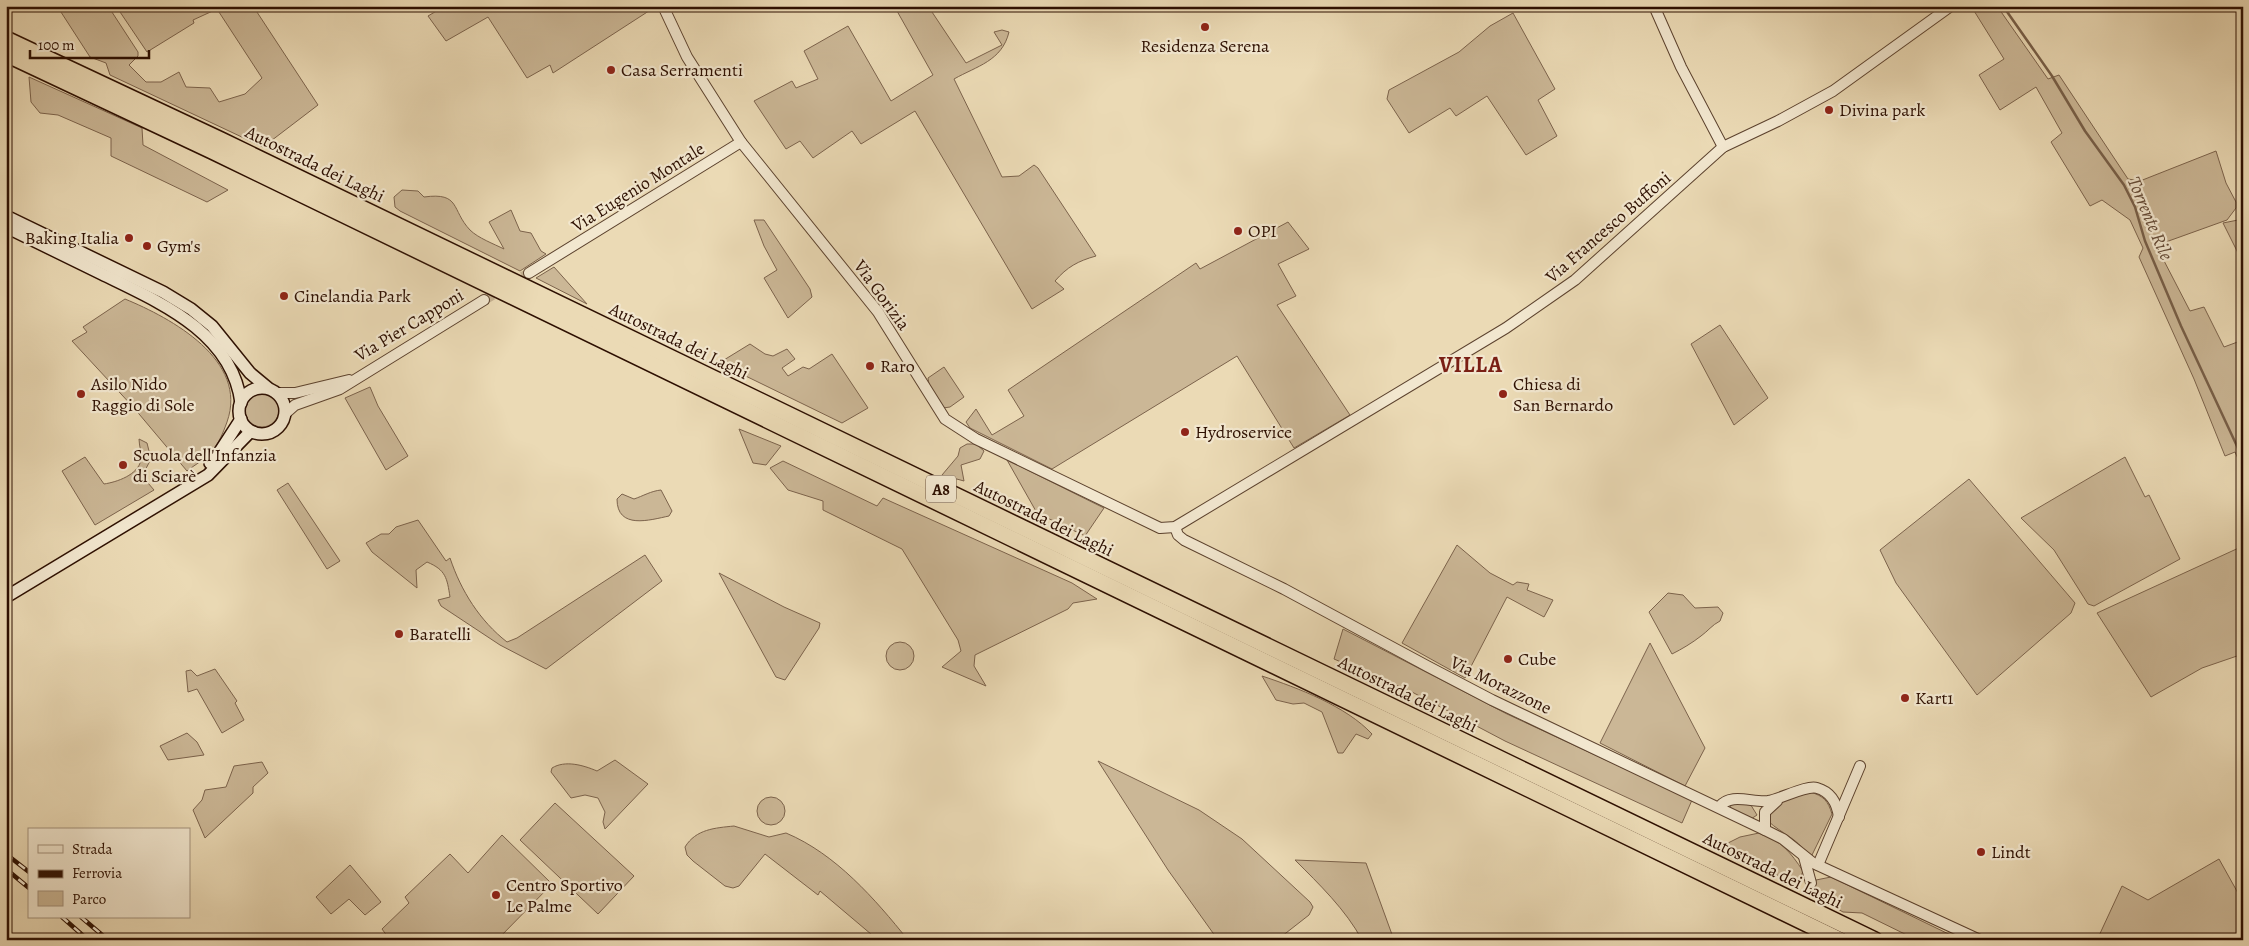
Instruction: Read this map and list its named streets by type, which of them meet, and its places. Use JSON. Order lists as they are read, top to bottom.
{
  "streets": {
    "highway": ["Autostrada dei Laghi", "A8"],
    "street": [
      "Via Eugenio Montale",
      "Via Francesco Buffoni",
      "Via Gorizia",
      "Via Pier Capponi",
      "Via Morazzone"
    ]
  },
  "crossings": [
    ["Via Eugenio Montale", "Via Gorizia"],
    ["Via Francesco Buffoni", "Via Gorizia"],
    ["Via Francesco Buffoni", "Via Morazzone"],
    ["Via Gorizia", "Via Morazzone"]
  ],
  "districts": ["VILLA"],
  "water": ["Torrente Rile"],
  "places": [
    "Residenza Serena",
    "Casa Serramenti",
    "Divina park",
    "OPI",
    "Baking Italia",
    "Gym's",
    "Cinelandia Park",
    "Raro",
    "Asilo Nido Raggio di Sole",
    "Chiesa di San Bernardo",
    "Hydroservice",
    "Scuola dell'Infanzia di Sciarè",
    "Baratelli",
    "Cube",
    "Kart1",
    "Lindt",
    "Centro Sportivo Le Palme"
  ],
  "legend": ["Strada", "Ferrovia", "Parco"],
  "scale_bar": "100 m"
}
